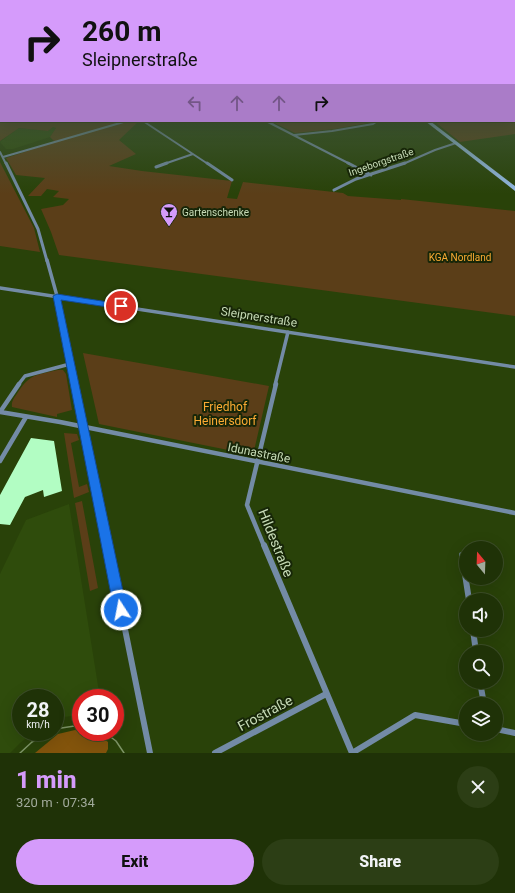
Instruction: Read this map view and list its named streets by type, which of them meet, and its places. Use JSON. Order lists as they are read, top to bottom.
{
  "streets": {
    "street": [
      "Ingeborgstraße",
      "Sleipnerstraße",
      "Idunastraße",
      "Hildestraße",
      "Frostraße"
    ]
  },
  "crossings": [
    ["Sleipnerstraße", "Hildestraße"],
    ["Idunastraße", "Hildestraße"],
    ["Hildestraße", "Frostraße"]
  ],
  "parks": ["KGA Nordland", "Friedhof Heinersdorf"],
  "places": {
    "bar": ["Gartenschenke"]
  },
  "north": "top",
  "page": {
    "turn": ["260 m", "Sleipnerstraße"],
    "speed": "28 km/h",
    "limit": "30",
    "heading": ["1 min", "320 m · 07:34"],
    "buttons": ["Exit", "Share"]
  }
}
